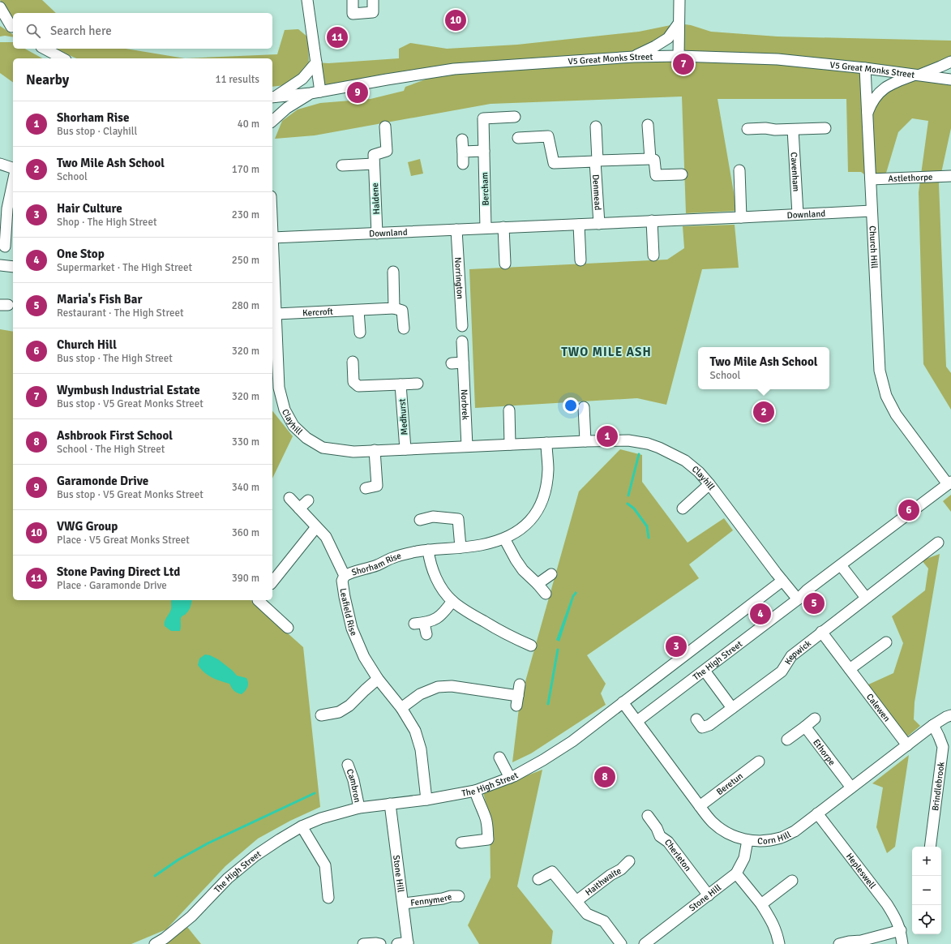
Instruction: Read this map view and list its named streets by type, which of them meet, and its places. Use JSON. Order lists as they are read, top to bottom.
{
  "streets": {
    "street": [
      "V5 Great Monks Street",
      "Cavenham",
      "Astlethorpe",
      "Bercham",
      "Denmead",
      "Haldene",
      "Downland",
      "Church Hill",
      "Norrington",
      "Kercroft",
      "Norbrek",
      "Medhurst",
      "Clayhill",
      "Shorham Rise",
      "Leafield Rise",
      "Kepwick",
      "The High Street",
      "Calewen",
      "Ethorpe",
      "Beretun",
      "Cambron",
      "Brindlebrook",
      "Corn Hill",
      "Cherleton",
      "Hepleswell",
      "Stone Hill",
      "Haithwaite",
      "Fennymere"
    ]
  },
  "crossings": [
    ["V5 Great Monks Street", "Church Hill"],
    ["Cavenham", "Downland"],
    ["Astlethorpe", "Church Hill"],
    ["Bercham", "Downland"],
    ["Denmead", "Downland"],
    ["Haldene", "Downland"],
    ["Downland", "Church Hill"],
    ["Downland", "Norrington"],
    ["Downland", "Clayhill"],
    ["Church Hill", "The High Street"],
    ["Kercroft", "Clayhill"],
    ["Norbrek", "Clayhill"],
    ["Medhurst", "Clayhill"],
    ["Clayhill", "Shorham Rise"],
    ["Clayhill", "The High Street"],
    ["Shorham Rise", "Leafield Rise"],
    ["Leafield Rise", "The High Street"],
    ["Kepwick", "Calewen"],
    ["The High Street", "Cambron"],
    ["The High Street", "Corn Hill"],
    ["The High Street", "Stone Hill"],
    ["Calewen", "Corn Hill"],
    ["Ethorpe", "Corn Hill"],
    ["Beretun", "Corn Hill"],
    ["Brindlebrook", "Corn Hill"],
    ["Corn Hill", "Hepleswell"],
    ["Corn Hill", "Stone Hill"],
    ["Cherleton", "Stone Hill"],
    ["Stone Hill", "Fennymere"]
  ],
  "districts": ["TWO MILE ASH"],
  "page": {
    "pins": [
      "10",
      "11",
      "7",
      "9",
      "2",
      "1",
      "6",
      "5",
      "4",
      "3",
      "8"
    ],
    "search": "Search here",
    "heading": ["Nearby", "11 results"],
    "list": [
      {
        "mark": "1",
        "name": "Shorham Rise",
        "note": "Bus stop · Clayhill",
        "value": "40 m"
      },
      {
        "mark": "2",
        "name": "Two Mile Ash School",
        "note": "School",
        "value": "170 m"
      },
      {
        "mark": "3",
        "name": "Hair Culture",
        "note": "Shop · The High Street",
        "value": "230 m"
      },
      {
        "mark": "4",
        "name": "One Stop",
        "note": "Supermarket · The High Street",
        "value": "250 m"
      },
      {
        "mark": "5",
        "name": "Maria's Fish Bar",
        "note": "Restaurant · The High Street",
        "value": "280 m"
      },
      {
        "mark": "6",
        "name": "Church Hill",
        "note": "Bus stop · The High Street",
        "value": "320 m"
      },
      {
        "mark": "7",
        "name": "Wymbush Industrial Estate",
        "note": "Bus stop · V5 Great Monks Street",
        "value": "320 m"
      },
      {
        "mark": "8",
        "name": "Ashbrook First School",
        "note": "School · The High Street",
        "value": "330 m"
      },
      {
        "mark": "9",
        "name": "Garamonde Drive",
        "note": "Bus stop · V5 Great Monks Street",
        "value": "340 m"
      },
      {
        "mark": "10",
        "name": "VWG Group",
        "note": "Place · V5 Great Monks Street",
        "value": "360 m"
      },
      {
        "mark": "11",
        "name": "Stone Paving Direct Ltd",
        "note": "Place · Garamonde Drive",
        "value": "390 m"
      }
    ],
    "popup": ["Two Mile Ash School", "School"],
    "map_buttons": ["+", "−"]
  }
}
